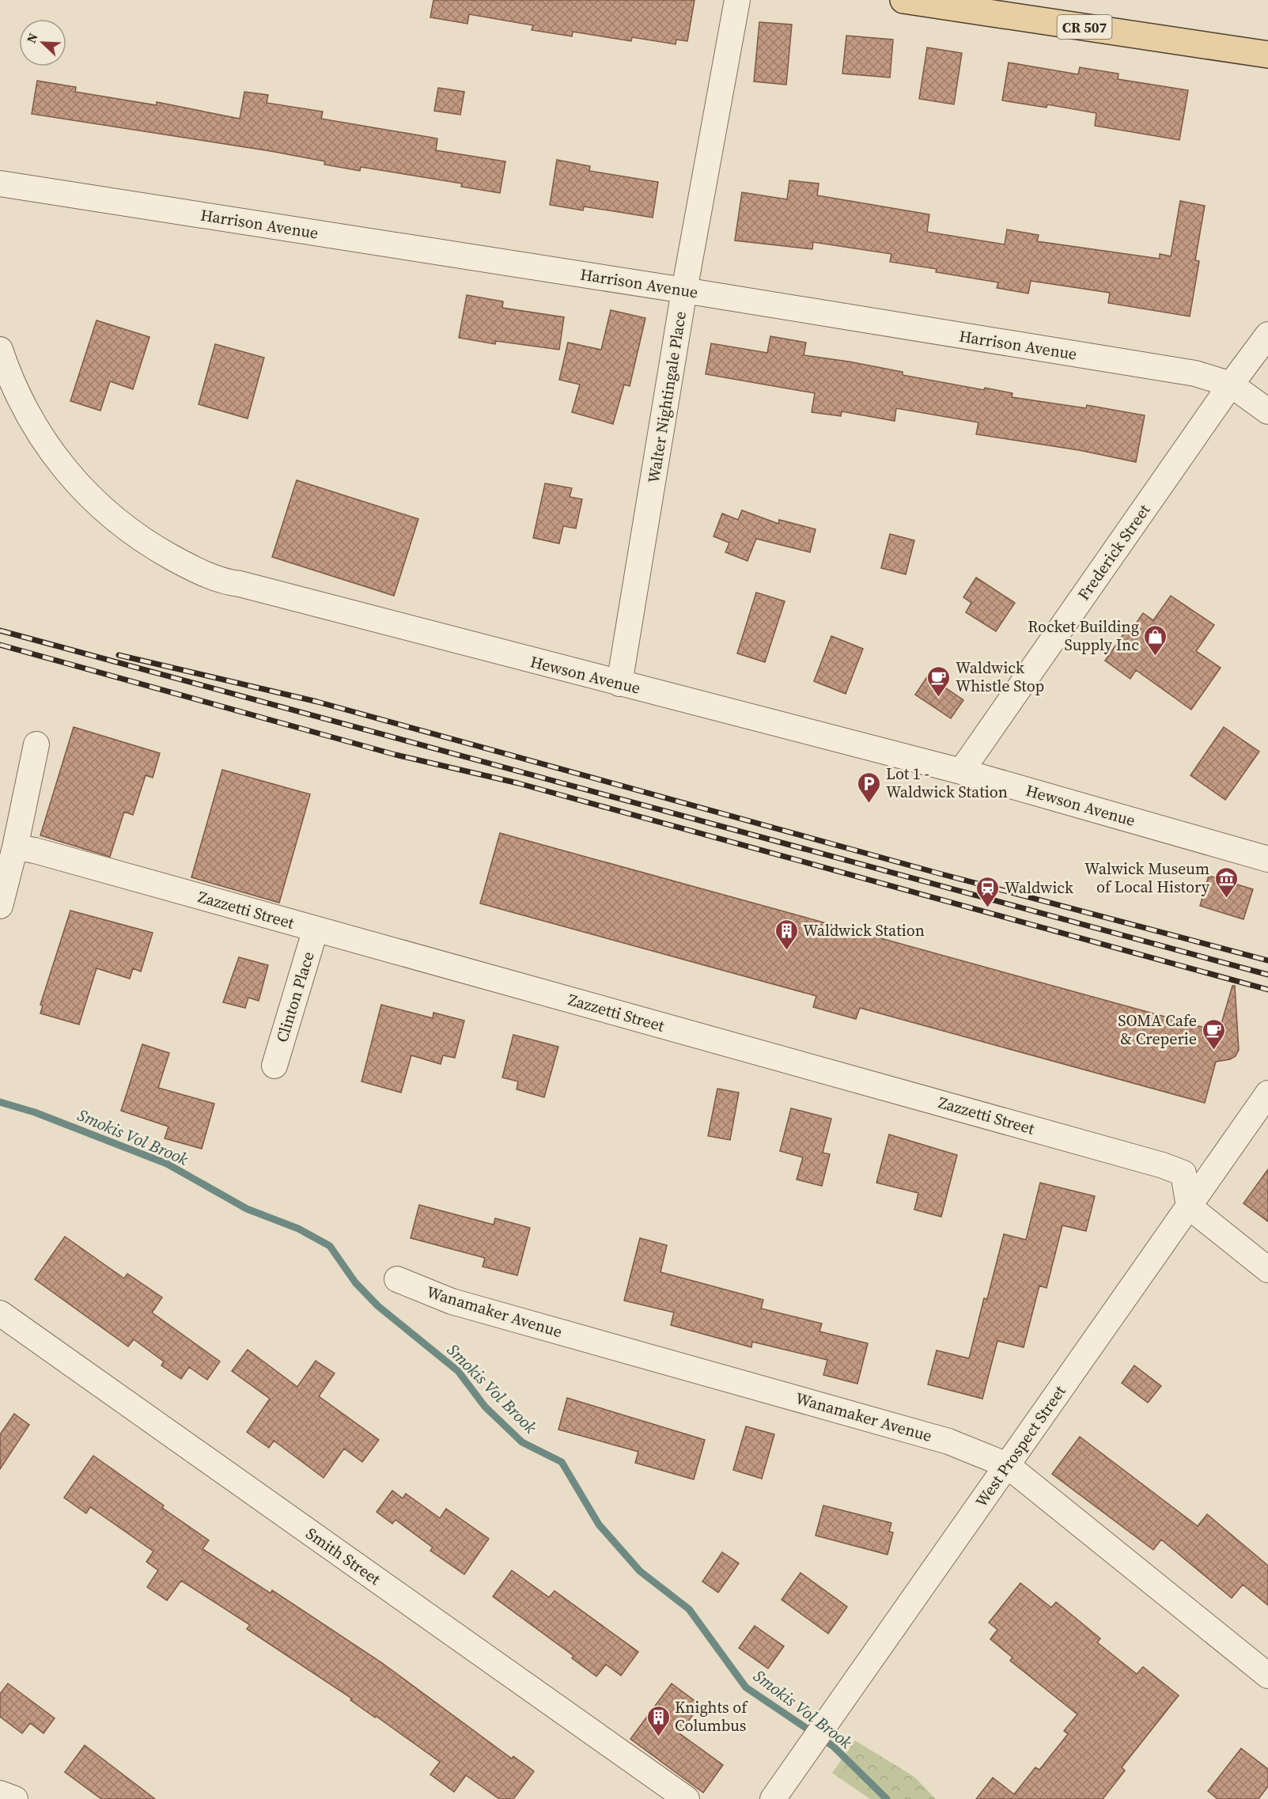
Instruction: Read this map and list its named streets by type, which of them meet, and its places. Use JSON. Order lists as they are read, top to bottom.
{
  "streets": {
    "main road": ["CR 507"],
    "street": [
      "Harrison Avenue",
      "Walter Nightingale Place",
      "Frederick Street",
      "Hewson Avenue",
      "Zazzetti Street",
      "Clinton Place",
      "Wanamaker Avenue",
      "West Prospect Street",
      "Smith Street"
    ]
  },
  "crossings": [
    ["Harrison Avenue", "Walter Nightingale Place"],
    ["Harrison Avenue", "Frederick Street"],
    ["Walter Nightingale Place", "Hewson Avenue"],
    ["Frederick Street", "Hewson Avenue"],
    ["Zazzetti Street", "Clinton Place"],
    ["Zazzetti Street", "West Prospect Street"],
    ["Wanamaker Avenue", "West Prospect Street"]
  ],
  "water": ["Smokis Vol Brook"],
  "places": {
    "shop": ["Rocket Building Supply Inc"],
    "cafe": ["Waldwick Whistle Stop", "SOMA Cafe & Creperie"],
    "parking": ["Lot 1 - Waldwick Station"],
    "museum": ["Walwick Museum of Local History"],
    "station": ["Waldwick"],
    "building": ["Waldwick Station", "Knights of Columbus"]
  },
  "north": "top left"
}
